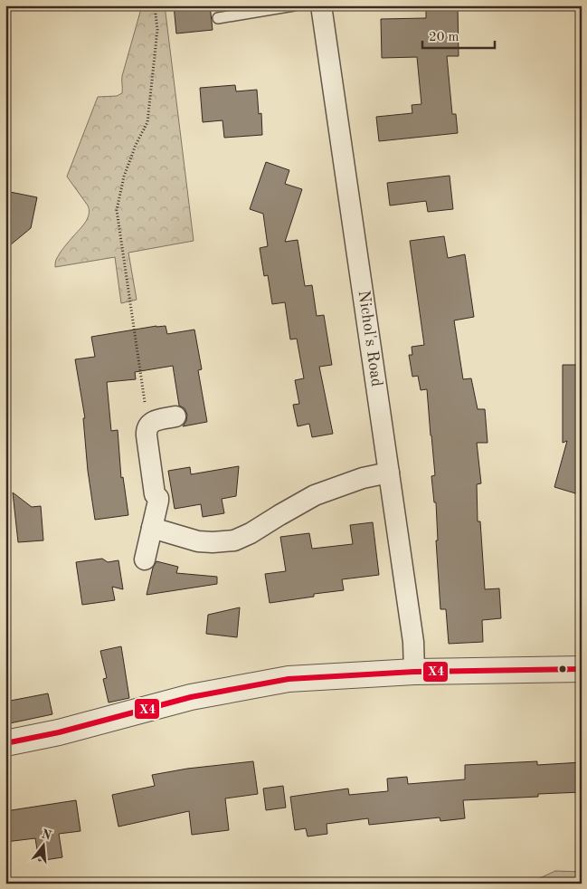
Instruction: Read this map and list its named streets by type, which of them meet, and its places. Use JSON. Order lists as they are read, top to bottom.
{
  "streets": {
    "street": ["Nichol's Road"]
  },
  "lines": ["transit line X4"],
  "scale_bar": "20 m",
  "north": "top"
}
